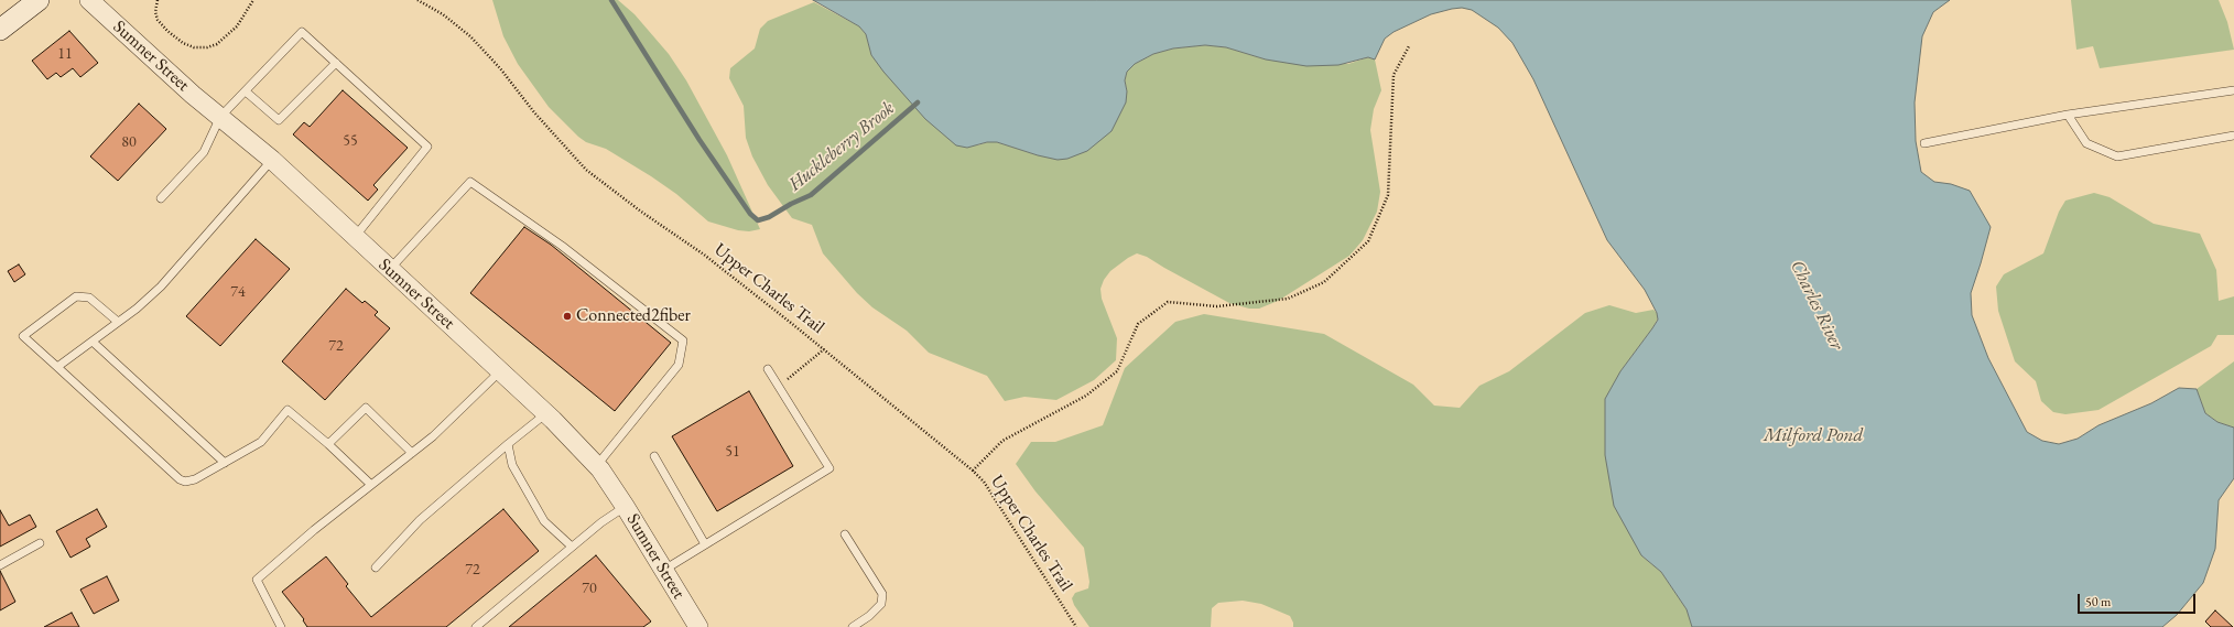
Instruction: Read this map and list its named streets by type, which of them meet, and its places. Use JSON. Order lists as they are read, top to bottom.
{
  "streets": {
    "street": ["Sumner Street"],
    "path": ["Upper Charles Trail"]
  },
  "water": ["Huckleberry Brook", "Charles River", "Milford Pond"],
  "places": ["Connected2fiber"],
  "house_numbers": [
    "11",
    "55",
    "80",
    "74",
    "72",
    "51",
    "72",
    "70"
  ],
  "scale_bar": "50 m"
}
